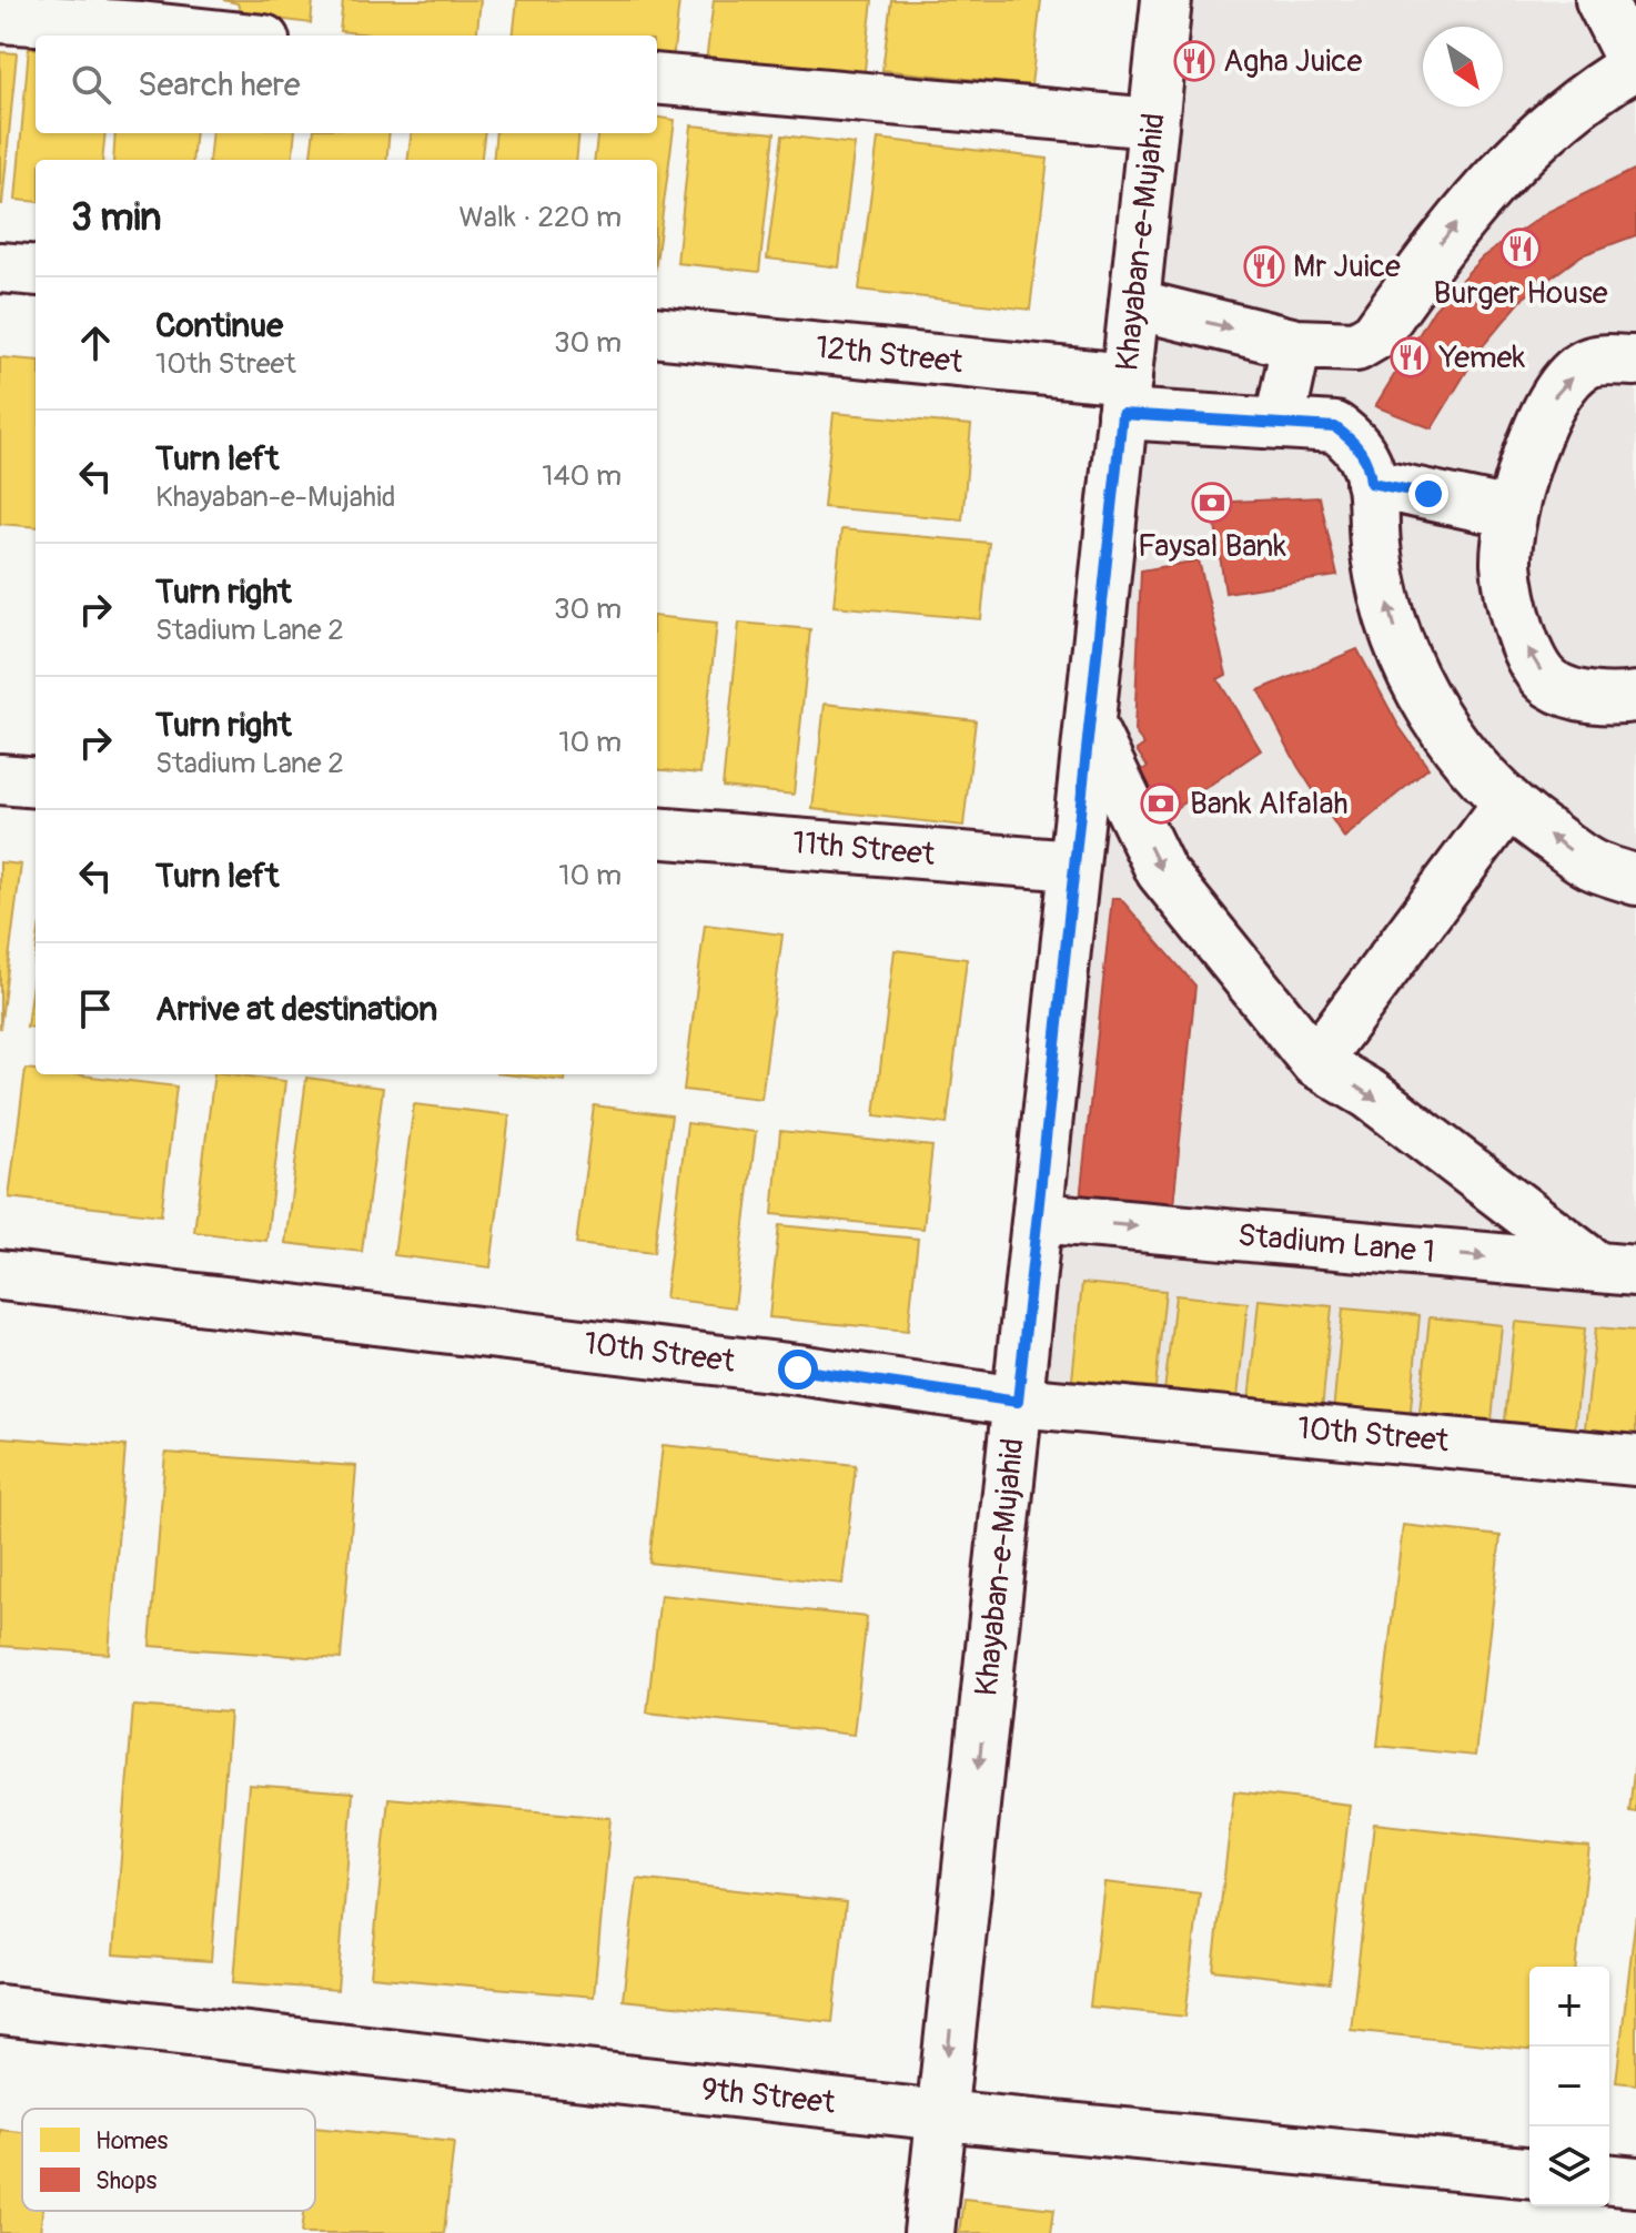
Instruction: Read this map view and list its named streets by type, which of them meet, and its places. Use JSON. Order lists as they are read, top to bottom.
{
  "streets": {
    "street": [
      "Khayaban-e-Mujahid",
      "12th Street",
      "11th Street",
      "Stadium Lane 1",
      "10th Street",
      "9th Street"
    ]
  },
  "crossings": [
    ["Khayaban-e-Mujahid", "12th Street"],
    ["Khayaban-e-Mujahid", "11th Street"],
    ["Khayaban-e-Mujahid", "Stadium Lane 1"],
    ["Khayaban-e-Mujahid", "10th Street"],
    ["Khayaban-e-Mujahid", "9th Street"]
  ],
  "one_way": ["Stadium Lane 1"],
  "places": {
    "restaurant": [
      "Agha Juice",
      "Burger House",
      "Mr Juice",
      "Yemek"
    ],
    "bank": ["Faysal Bank", "Bank Alfalah"]
  },
  "legend": ["Homes", "Shops"],
  "north": "bottom right",
  "page": {
    "search": "Search here",
    "heading": ["3 min", "Walk · 220 m"],
    "list": [
      ["Continue", "10th Street", "30 m"],
      ["Turn left", "Khayaban-e-Mujahid", "140 m"],
      ["Turn right", "Stadium Lane 2", "30 m"],
      ["Turn right", "Stadium Lane 2", "10 m"],
      ["Turn left", "10 m"],
      "Arrive at destination"
    ],
    "map_buttons": ["+", "−"]
  }
}
